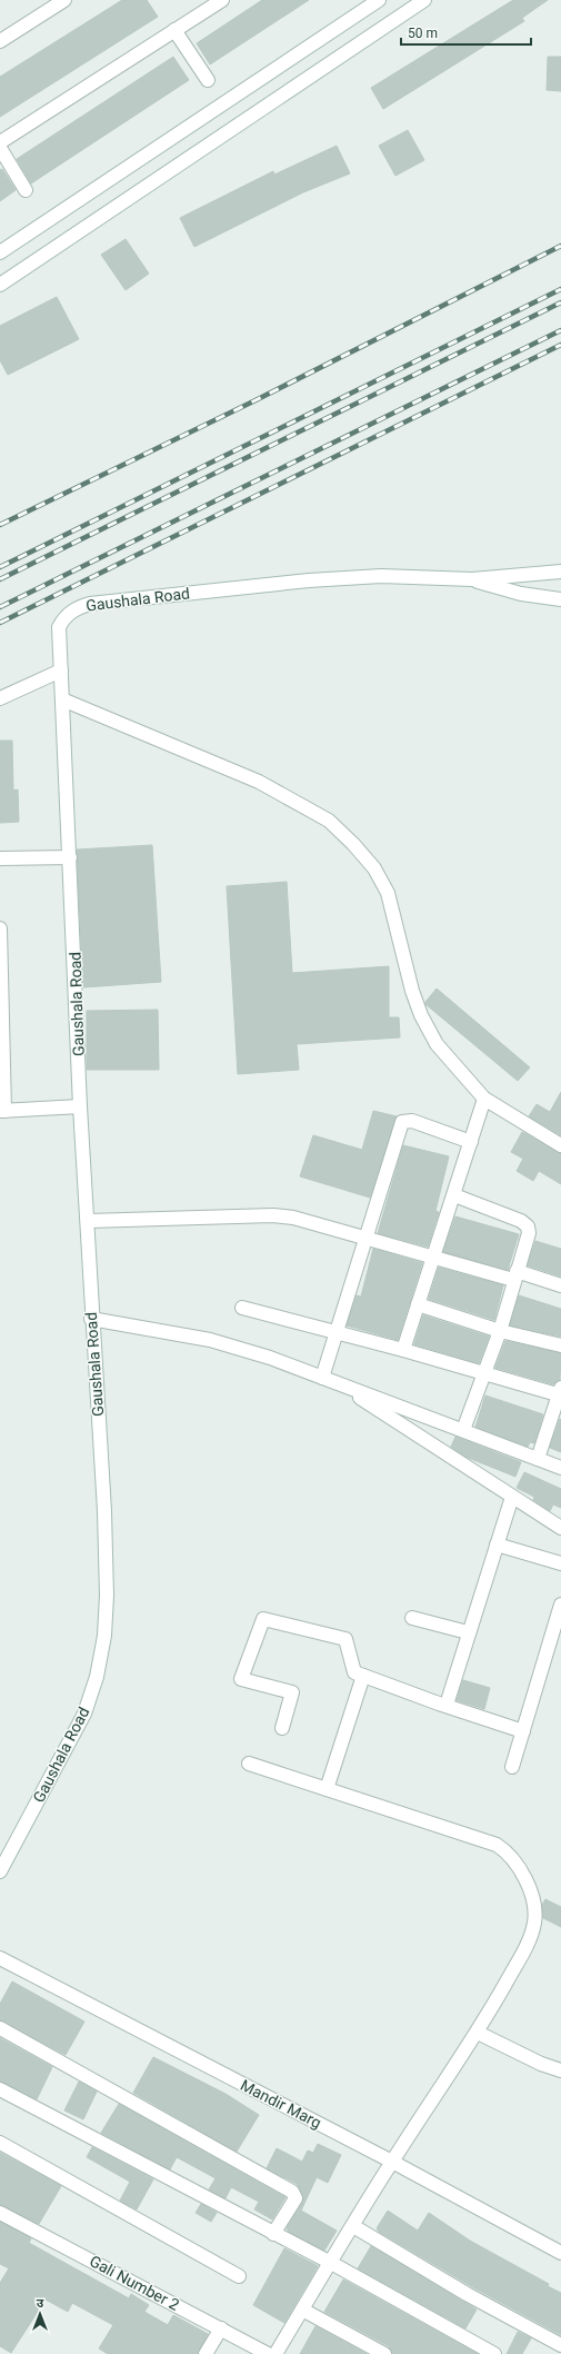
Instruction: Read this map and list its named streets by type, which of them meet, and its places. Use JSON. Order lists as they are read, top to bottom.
{
  "streets": {
    "street": ["Gaushala Road", "Mandir Marg", "Gali Number 2"]
  },
  "scale_bar": "50 m",
  "north": "top"
}
